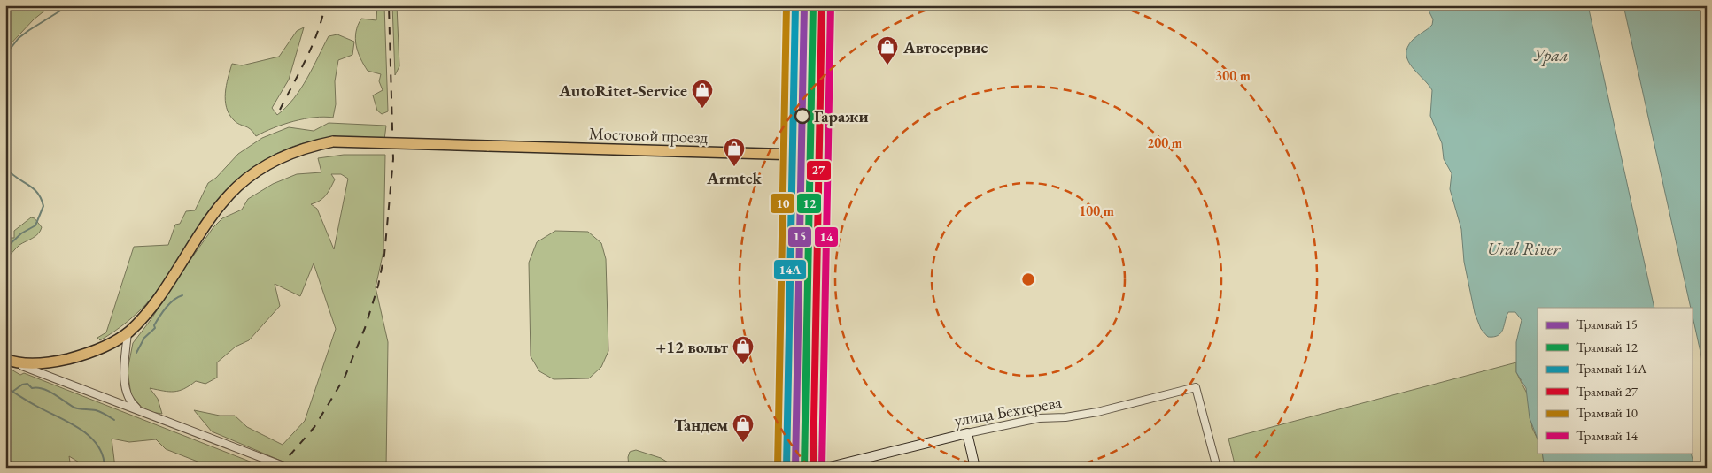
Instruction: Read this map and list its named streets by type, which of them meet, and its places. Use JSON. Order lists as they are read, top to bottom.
{
  "streets": {
    "main road": ["Мостовой проезд"],
    "street": ["улица Бехтерева"]
  },
  "water": ["Урал", "Ural River"],
  "places": {
    "shop": [
      "Автосервис",
      "AutoRitet-Service",
      "Armtek",
      "+12 вольт",
      "Тандем"
    ],
    "other": ["Гаражи"]
  },
  "lines": [
    "tram line 15",
    "tram line 12",
    "tram line 14А",
    "tram line 27",
    "tram line 10",
    "tram line 14"
  ],
  "legend": [
    "Трамвай 15",
    "Трамвай 12",
    "Трамвай 14А",
    "Трамвай 27",
    "Трамвай 10",
    "Трамвай 14"
  ],
  "rings": ["300 m", "200 m", "100 m"]
}
